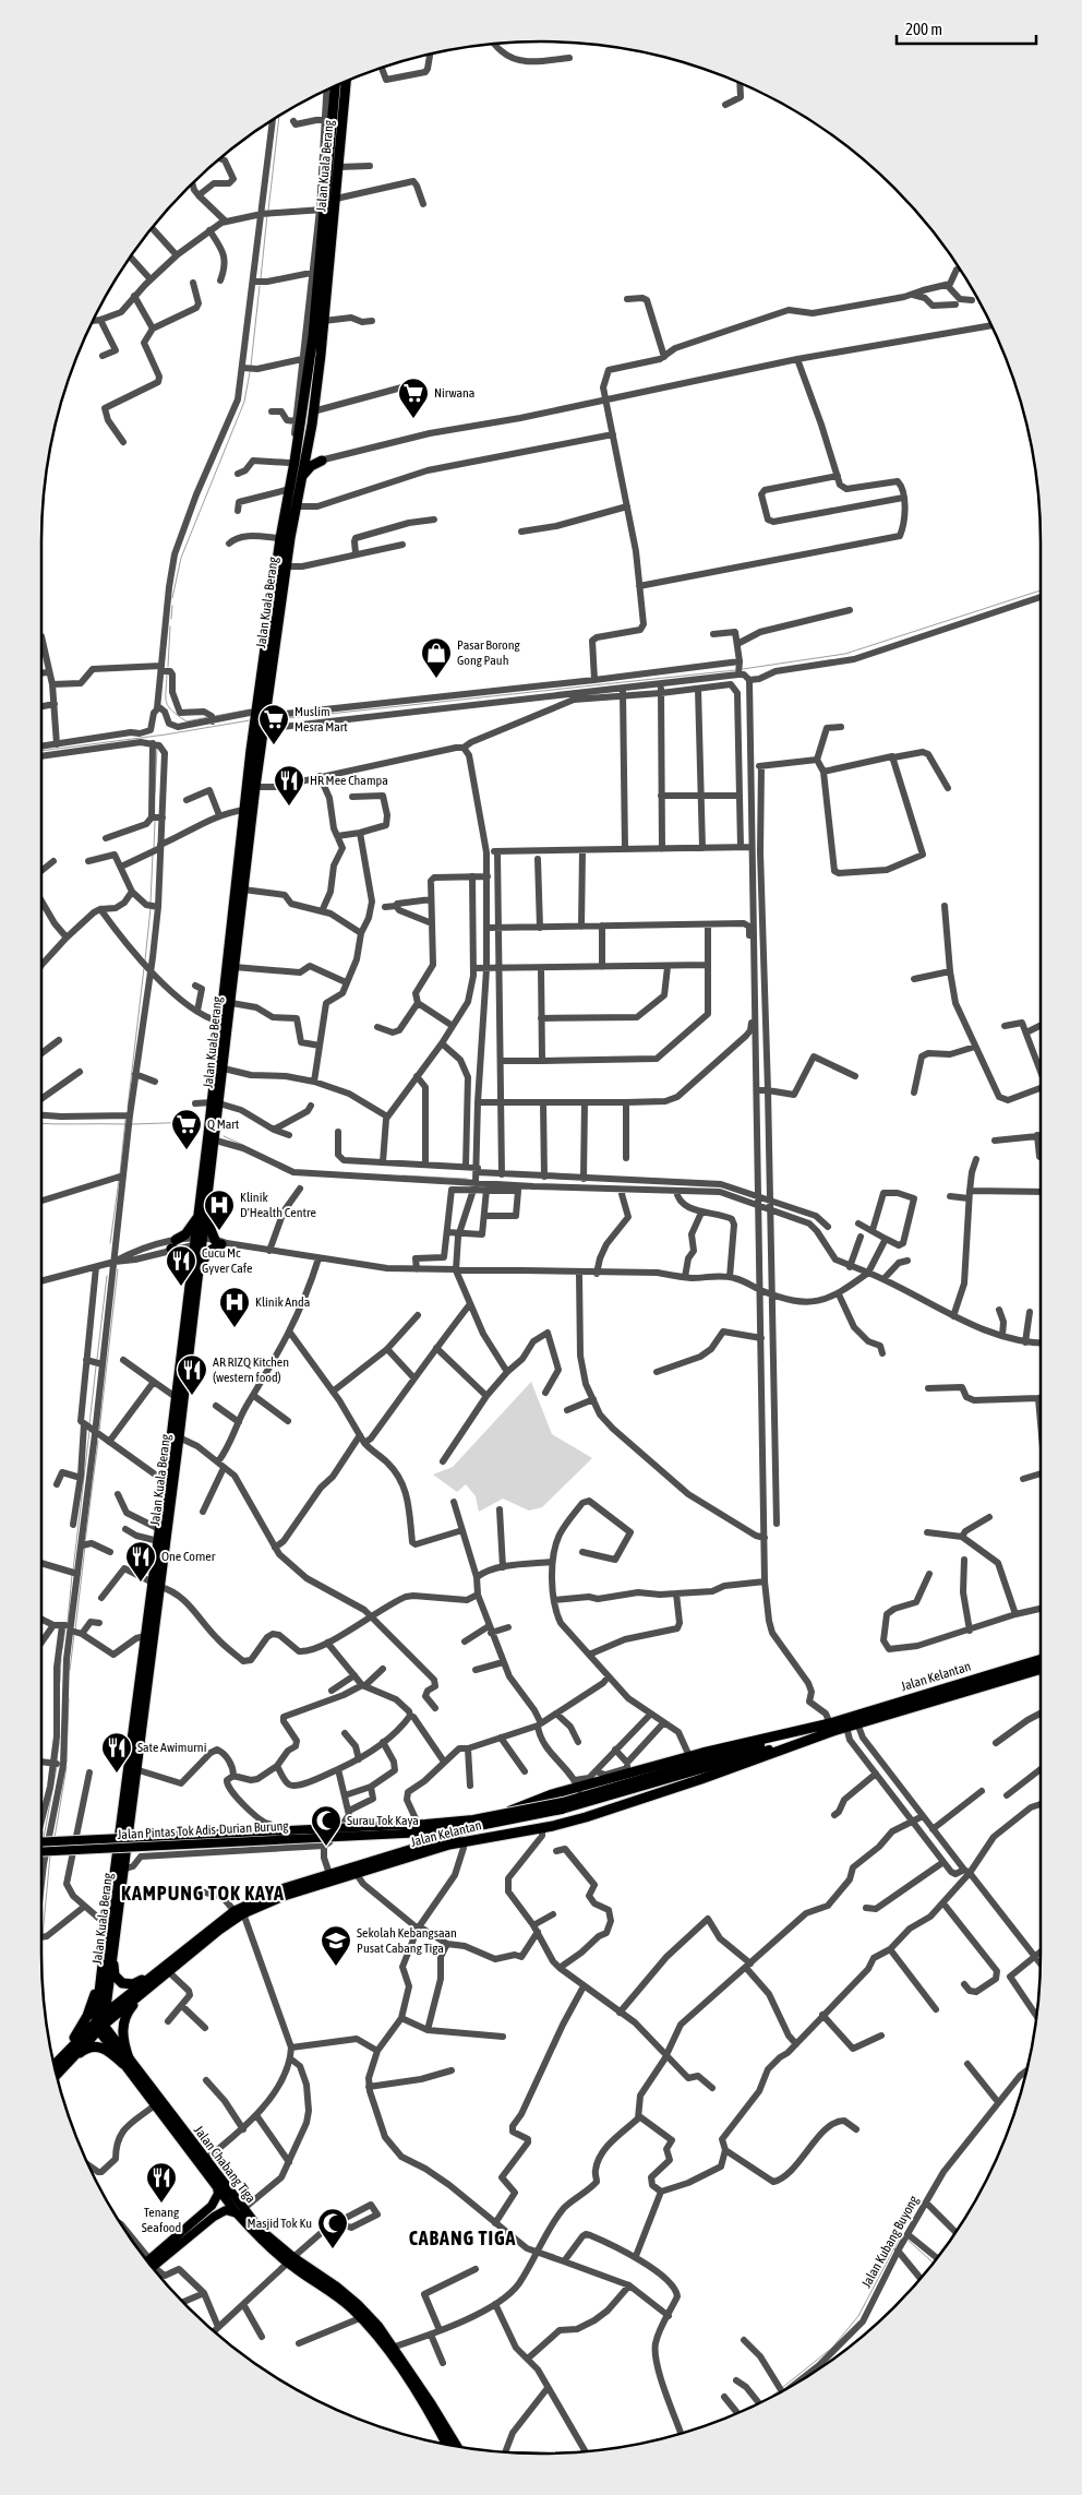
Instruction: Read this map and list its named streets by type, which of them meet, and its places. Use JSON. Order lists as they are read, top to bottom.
{
  "streets": {
    "highway": ["Jalan Kuala Berang", "Jalan Kelantan"],
    "main road": ["Jalan Pintas Tok Adis-Durian Burung", "Jalan Chabang Tiga"],
    "street": ["Jalan Kubang Buyong"]
  },
  "crossings": [
    ["Jalan Kuala Berang", "Jalan Kelantan"],
    ["Jalan Kuala Berang", "Jalan Chabang Tiga"],
    ["Jalan Kelantan", "Jalan Pintas Tok Adis-Durian Burung"],
    ["Jalan Kelantan", "Jalan Chabang Tiga"]
  ],
  "districts": ["KAMPUNG TOK KAYA", "CABANG TIGA"],
  "places": {
    "supermarket": ["Nirwana", "Muslim Mesra Mart", "Q Mart"],
    "shop": ["Pasar Borong Gong Pauh"],
    "restaurant": [
      "HR Mee Champa",
      "Cucu Mc Gyver Cafe",
      "AR RIZQ Kitchen (western food)",
      "One Corner",
      "Sate Awimurni",
      "Tenang Seafood"
    ],
    "hospital": ["Klinik D'Health Centre", "Klinik Anda"],
    "mosque": ["Surau Tok Kaya", "Masjid Tok Ku"],
    "school or university": ["Sekolah Kebangsaan Pusat Cabang Tiga"]
  },
  "scale_bar": "200 m"
}
